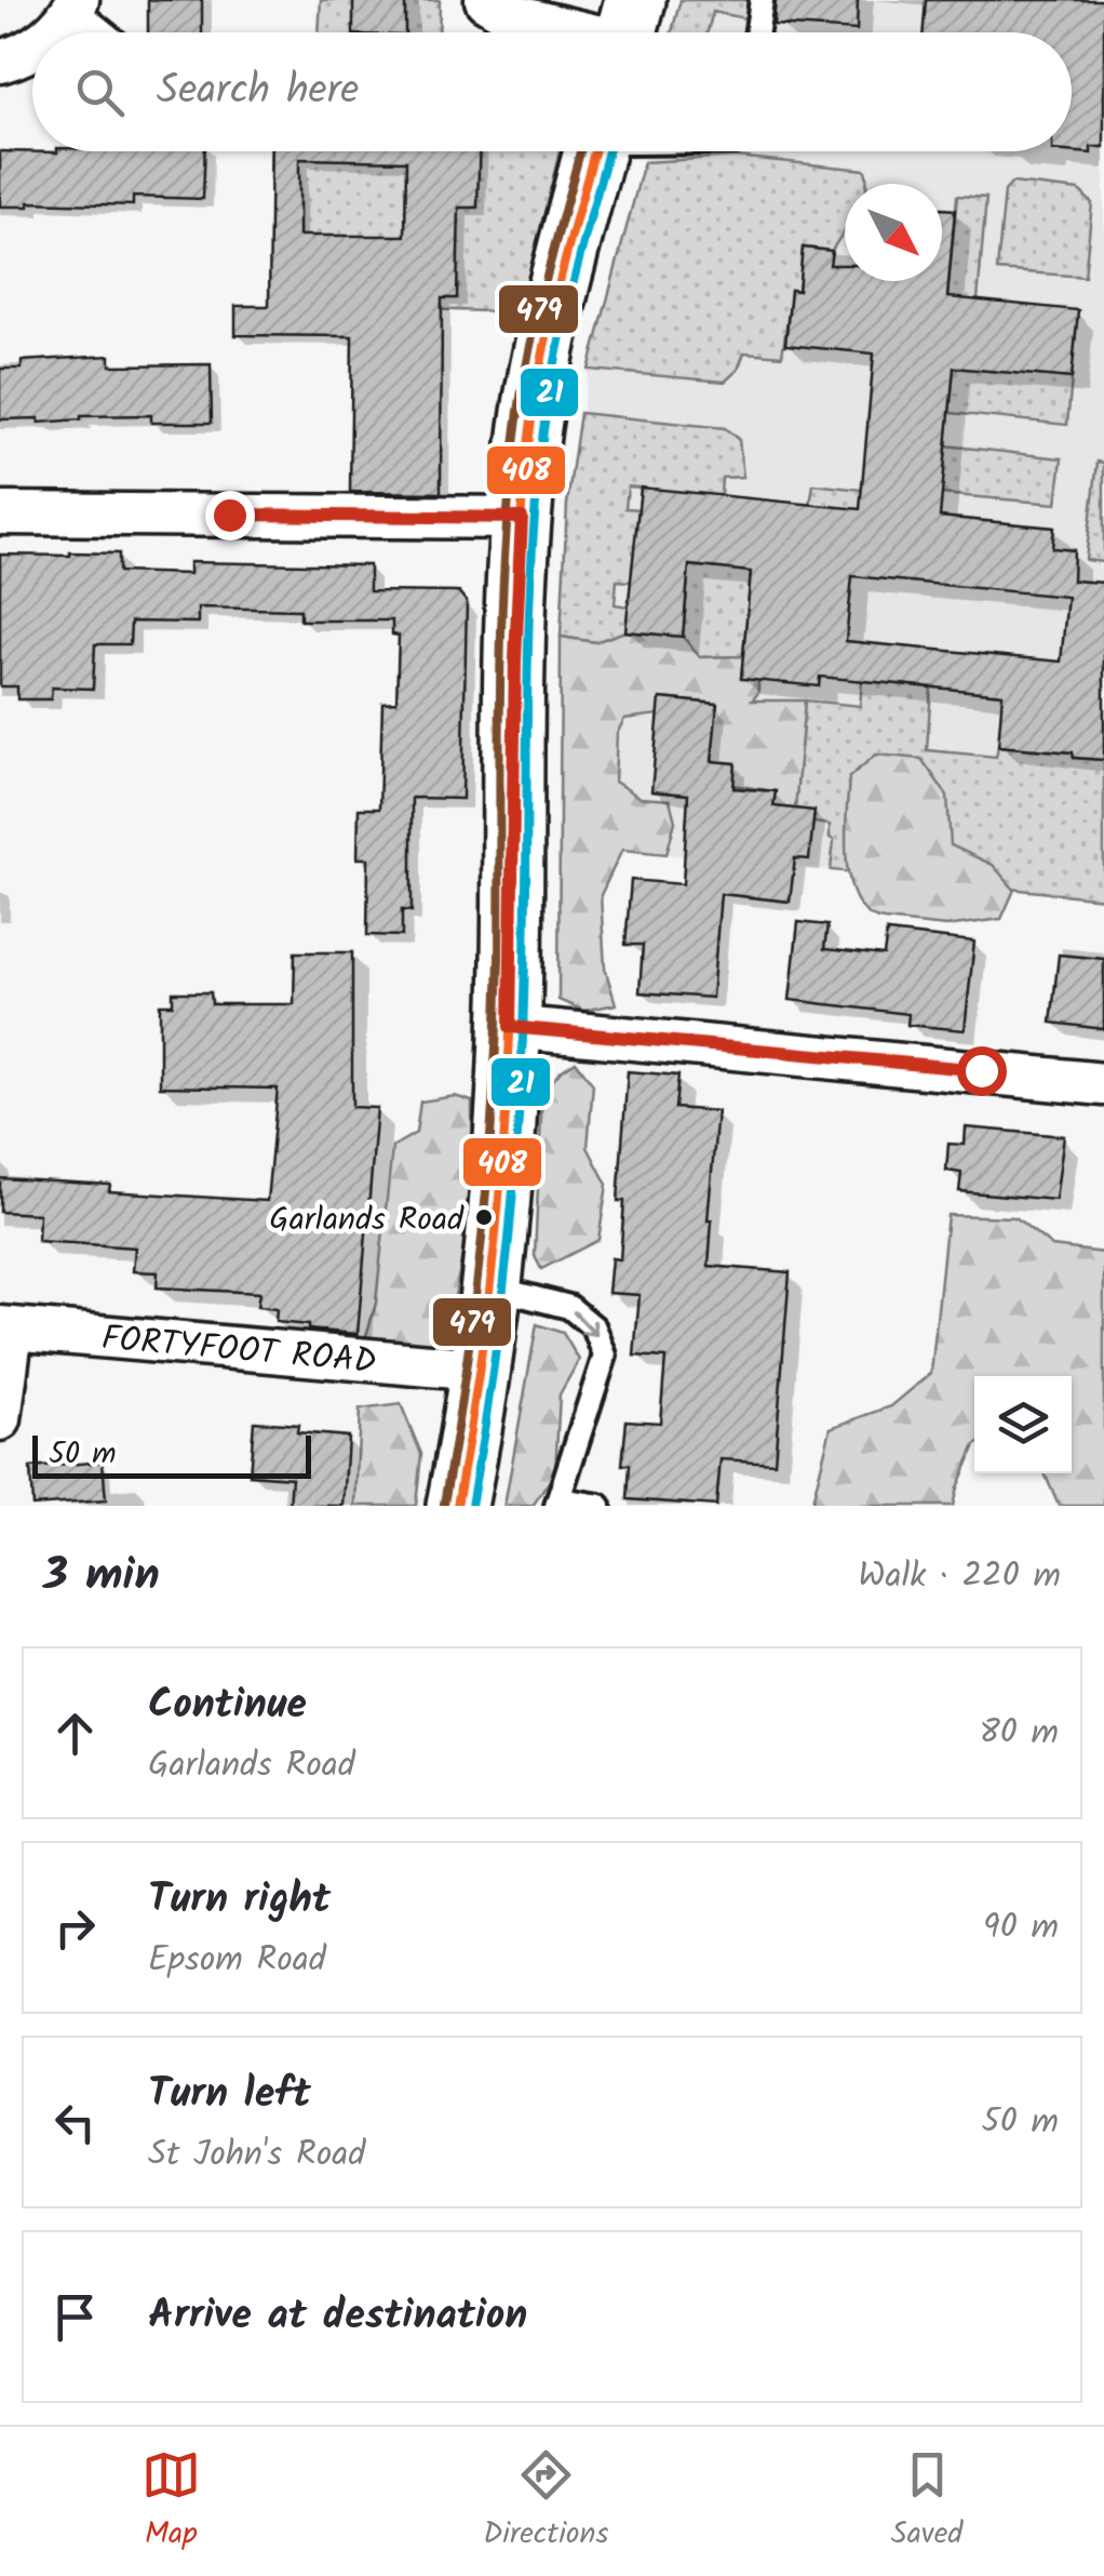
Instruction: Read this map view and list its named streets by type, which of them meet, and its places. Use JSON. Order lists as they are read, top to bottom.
{
  "streets": {
    "street": ["FORTYFOOT ROAD"]
  },
  "places": ["Garlands Road"],
  "lines": ["transit line 408", "transit line 21", "transit line 479"],
  "scale_bar": "50 m",
  "north": "bottom right",
  "page": {
    "search": "Search here",
    "scale": "50 m",
    "heading": ["3 min", "Walk · 220 m"],
    "list": [
      ["Continue", "Garlands Road", "80 m"],
      ["Turn right", "Epsom Road", "90 m"],
      ["Turn left", "St John's Road", "50 m"],
      "Arrive at destination"
    ],
    "nav": ["Map", "Directions", "Saved"]
  }
}
